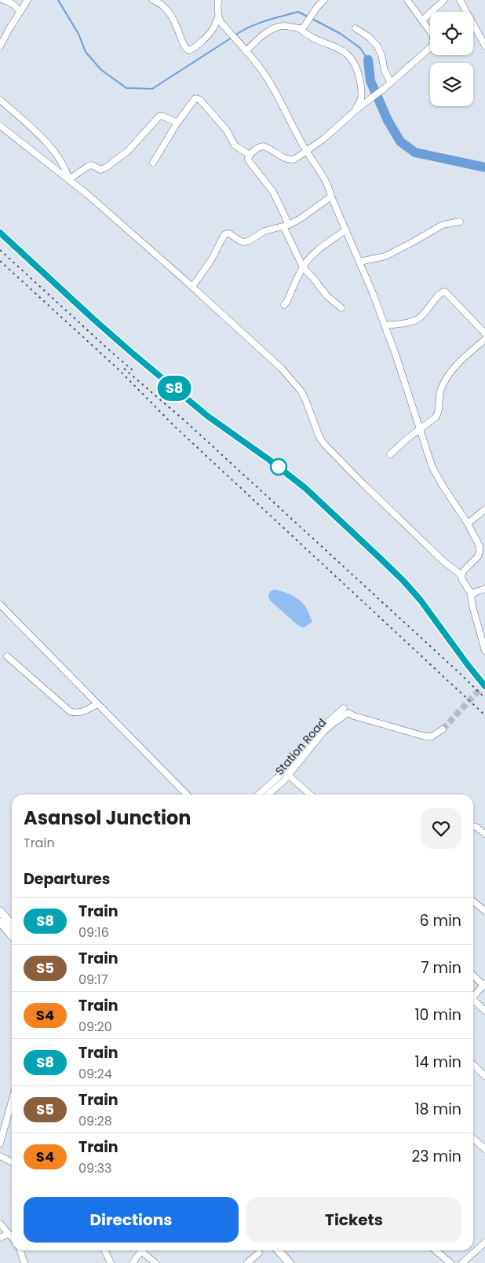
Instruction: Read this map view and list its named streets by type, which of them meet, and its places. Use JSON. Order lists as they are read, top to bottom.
{
  "streets": {
    "street": ["Station Road"]
  },
  "page": {
    "on_map": "S8",
    "heading": [
      ["Asansol Junction", "Train"],
      "Departures"
    ],
    "list": [
      {
        "mark": "S8",
        "name": "Train",
        "note": "09:16",
        "value": "6 min"
      },
      {
        "mark": "S5",
        "name": "Train",
        "note": "09:17",
        "value": "7 min"
      },
      {
        "mark": "S4",
        "name": "Train",
        "note": "09:20",
        "value": "10 min"
      },
      {
        "mark": "S8",
        "name": "Train",
        "note": "09:24",
        "value": "14 min"
      },
      {
        "mark": "S5",
        "name": "Train",
        "note": "09:28",
        "value": "18 min"
      },
      {
        "mark": "S4",
        "name": "Train",
        "note": "09:33",
        "value": "23 min"
      }
    ],
    "buttons": ["Directions", "Tickets"]
  }
}
